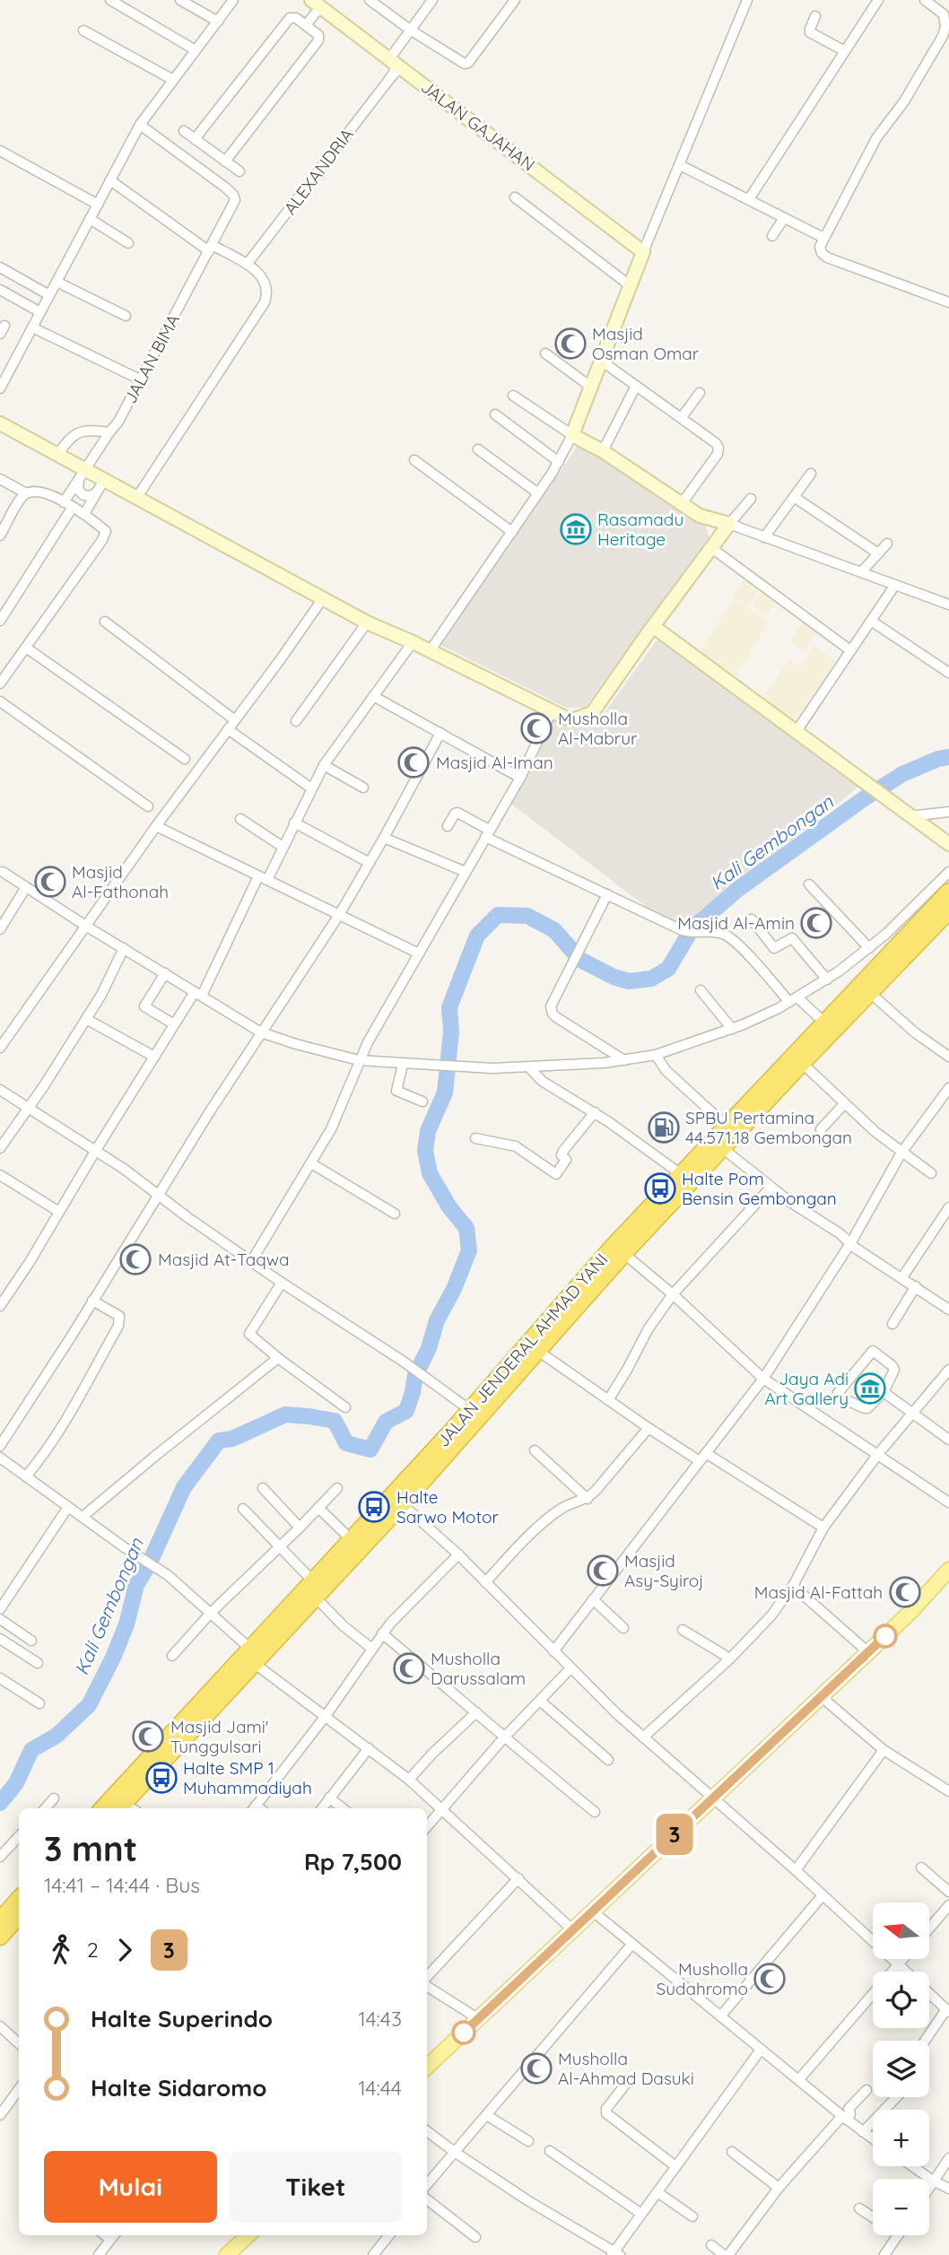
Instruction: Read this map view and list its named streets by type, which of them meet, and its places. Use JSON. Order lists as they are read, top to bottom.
{
  "streets": {
    "highway": ["JALAN JENDERAL AHMAD YANI"],
    "street": ["JALAN GAJAHAN", "ALEXANDRIA", "JALAN BIMA"]
  },
  "crossings": [
    ["JALAN GAJAHAN", "ALEXANDRIA"]
  ],
  "water": ["Kali Gembongan"],
  "places": {
    "mosque": [
      "Masjid Osman Omar",
      "Musholla Al-Mabrur",
      "Masjid Al-Iman",
      "Masjid Al-Fathonah",
      "Masjid Al-Amin",
      "Masjid At-Taqwa",
      "Masjid Asy-Syiroj",
      "Masjid Al-Fattah",
      "Musholla Darussalam",
      "Masjid Jami' Tunggulsari",
      "Musholla Sudahromo",
      "Musholla Al-Ahmad Dasuki"
    ],
    "museum": ["Rasamadu Heritage", "Jaya Adi Art Gallery"],
    "fuel station": ["SPBU Pertamina 44.571.18 Gembongan"],
    "bus stop": ["Halte Pom Bensin Gembongan", "Halte Sarwo Motor", "Halte SMP 1 Muhammadiyah"]
  },
  "lines": ["bus line 3"],
  "north": "left",
  "page": {
    "on_map": "3",
    "heading": ["3 mnt", "14:41 – 14:44 · Bus", "Rp 7,500"],
    "map_buttons": ["+", "−"],
    "legs": ["2", "3"],
    "list": [
      {
        "name": "Halte Superindo",
        "value": "14:43"
      },
      {
        "name": "Halte Sidaromo",
        "value": "14:44"
      }
    ],
    "buttons": ["Mulai", "Tiket"]
  }
}
